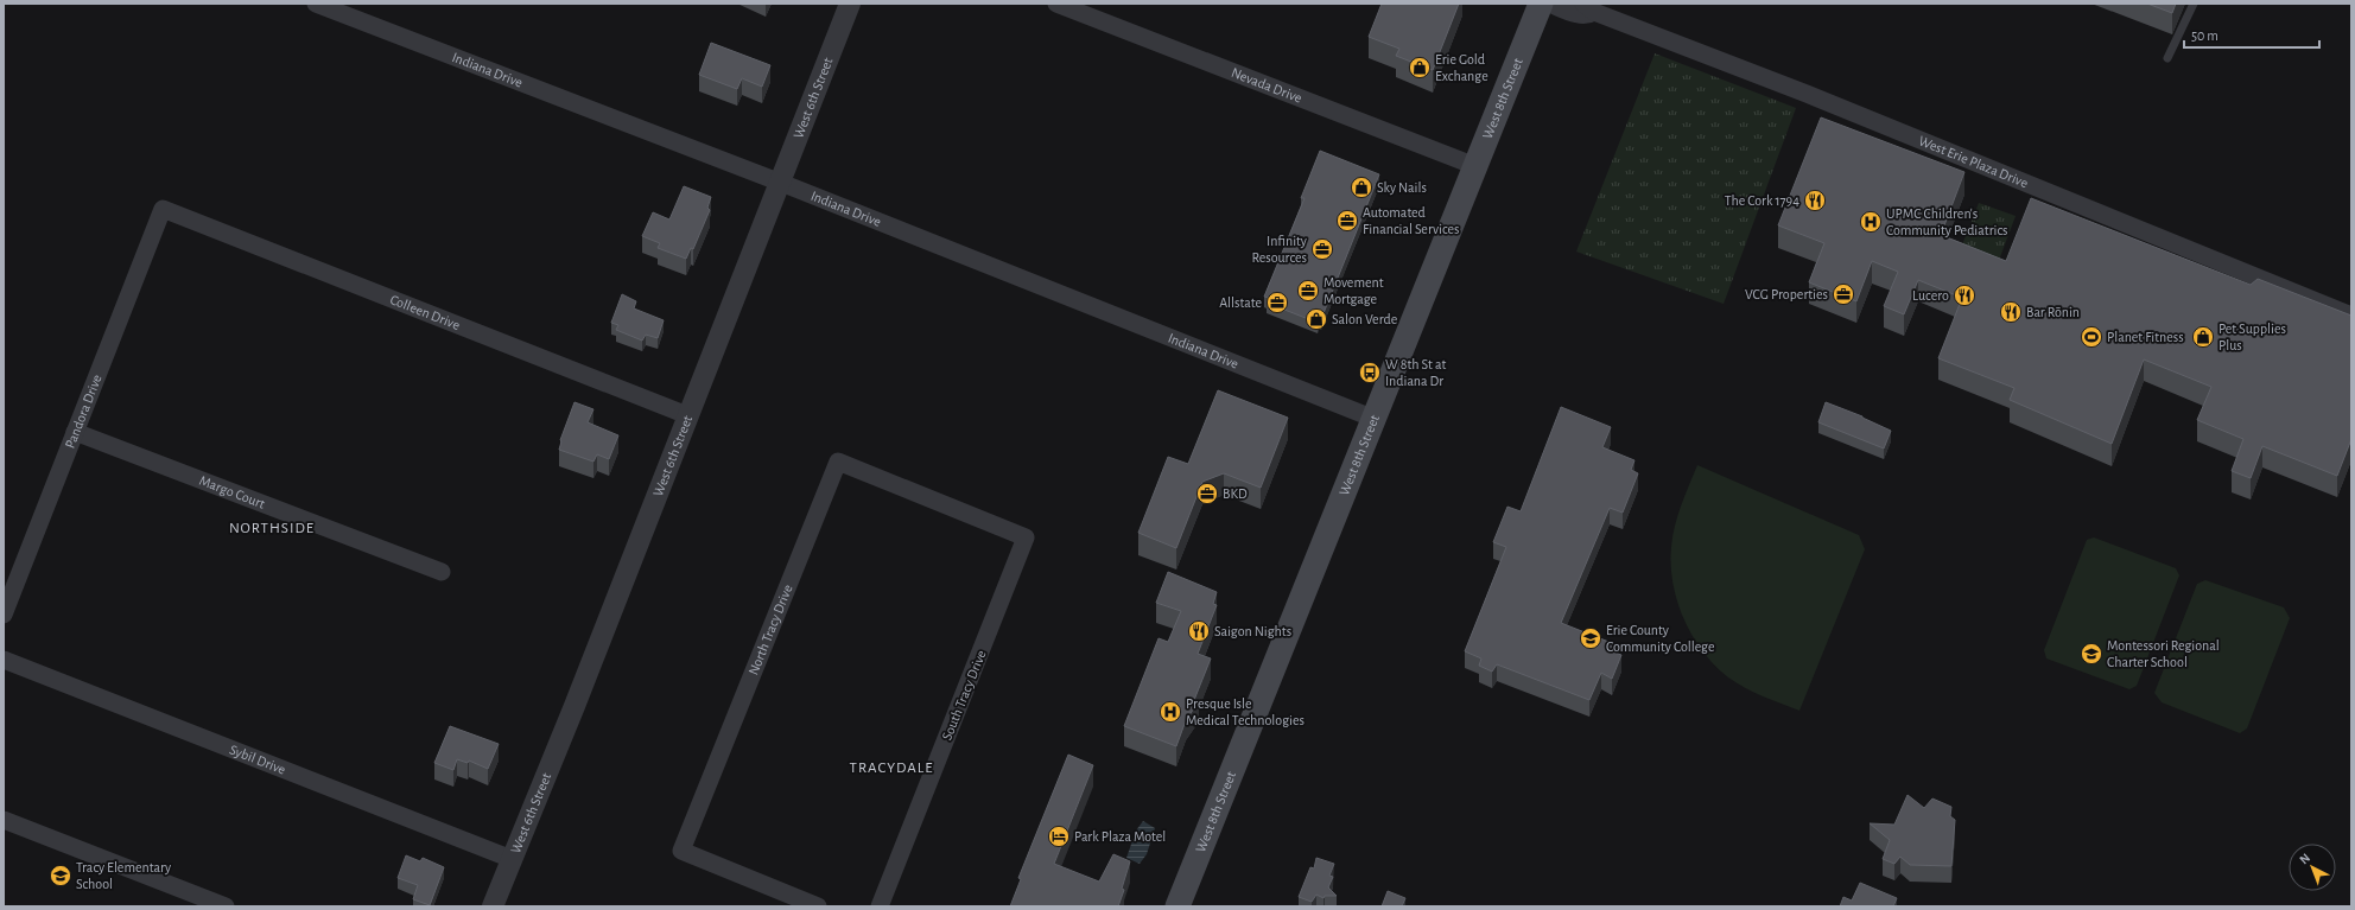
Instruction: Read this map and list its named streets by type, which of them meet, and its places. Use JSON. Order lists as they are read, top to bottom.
{
  "streets": {
    "main road": ["West 8th Street"],
    "street": [
      "Indiana Drive",
      "Nevada Drive",
      "West 6th Street",
      "West Erie Plaza Drive",
      "Colleen Drive",
      "Pandora Drive",
      "Margo Court",
      "North Tracy Drive",
      "South Tracy Drive",
      "Sybil Drive"
    ]
  },
  "crossings": [
    ["Indiana Drive", "West 6th Street"],
    ["Indiana Drive", "West 8th Street"],
    ["Nevada Drive", "West 8th Street"],
    ["West 6th Street", "Colleen Drive"],
    ["West 6th Street", "Sybil Drive"],
    ["Colleen Drive", "Pandora Drive"],
    ["Pandora Drive", "Margo Court"],
    ["North Tracy Drive", "South Tracy Drive"]
  ],
  "districts": ["NORTHSIDE", "TRACYDALE"],
  "places": {
    "shop": [
      "Erie Gold Exchange",
      "Sky Nails",
      "Salon Verde",
      "Pet Supplies Plus"
    ],
    "restaurant": [
      "The Cork 1794",
      "Lucero",
      "Bar Rōnin",
      "Saigon Nights"
    ],
    "office": [
      "Automated Financial Services",
      "Infinity Resources",
      "Movement Mortgage",
      "VCG Properties",
      "Allstate",
      "BKD"
    ],
    "hospital": ["UPMC Children's Community Pediatrics", "Presque Isle Medical Technologies"],
    "sports": ["Planet Fitness"],
    "bus stop": ["W 8th St at Indiana Dr"],
    "school or university": ["Erie County Community College", "Montessori Regional Charter School", "Tracy Elementary School"],
    "hotel": ["Park Plaza Motel"]
  },
  "scale_bar": "50 m",
  "north": "top left"
}
